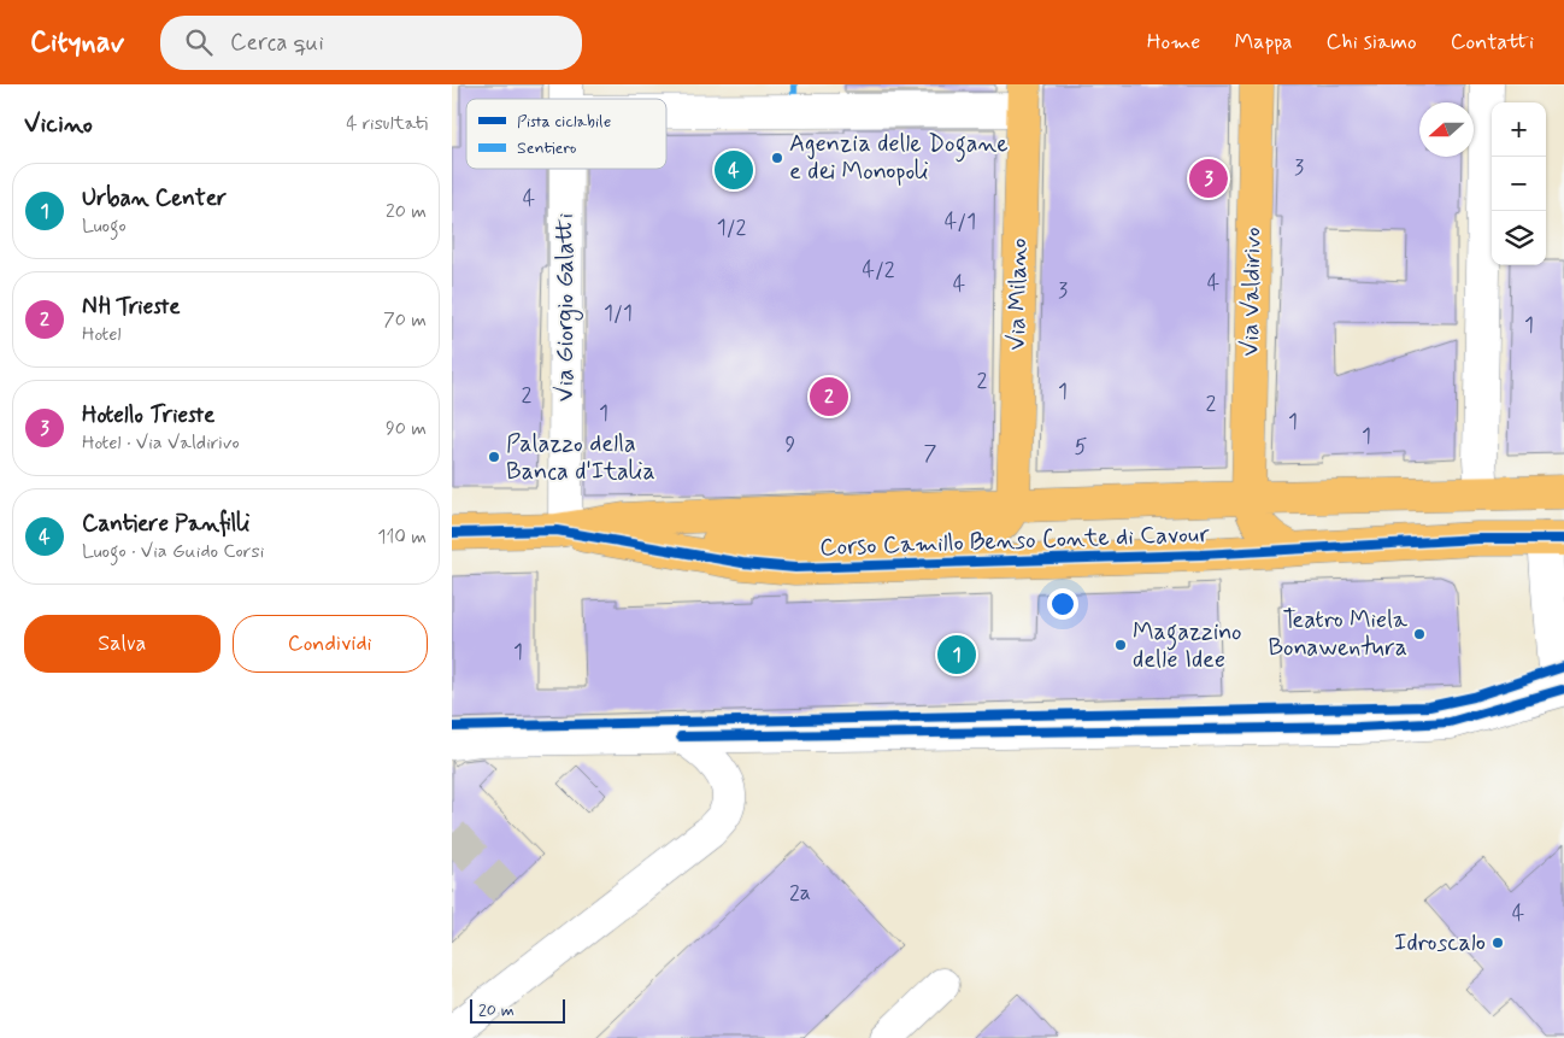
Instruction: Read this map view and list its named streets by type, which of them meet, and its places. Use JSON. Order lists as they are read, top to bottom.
{
  "streets": {
    "main road": ["Via Valdirivo", "Via Milano", "Corso Camillo Benso Conte di Cavour"],
    "street": ["Via Giorgio Galatti"]
  },
  "crossings": [
    ["Via Valdirivo", "Corso Camillo Benso Conte di Cavour"],
    ["Via Milano", "Corso Camillo Benso Conte di Cavour"],
    ["Via Giorgio Galatti", "Corso Camillo Benso Conte di Cavour"]
  ],
  "places": [
    "Agenzia delle Dogane e dei Monopoli",
    "Palazzo della Banca d'Italia",
    "Teatro Miela Bonawentura",
    "Magazzino delle Idee",
    "Idroscalo"
  ],
  "house_numbers": [
    "3",
    "4",
    "4/1",
    "1/2",
    "4/2",
    "4",
    "4",
    "3",
    "1/1",
    "1",
    "2",
    "1",
    "2",
    "2",
    "1",
    "1",
    "1",
    "9",
    "5",
    "7",
    "1",
    "2a",
    "4"
  ],
  "legend": ["Pista ciclabile", "Sentiero"],
  "scale_bar": "20 m",
  "north": "left",
  "page": {
    "header": "Citynav",
    "search": "Cerca qui",
    "nav": [
      "Home",
      "Mappa",
      "Chi siamo",
      "Contatti"
    ],
    "heading": ["Vicino", "4 risultati"],
    "map_buttons": ["+", "−"],
    "pins": [
      "4",
      "3",
      "2",
      "1"
    ],
    "list": [
      {
        "mark": "1",
        "name": "Urban Center",
        "note": "Luogo",
        "value": "20 m"
      },
      {
        "mark": "2",
        "name": "NH Trieste",
        "note": "Hotel",
        "value": "70 m"
      },
      {
        "mark": "3",
        "name": "Hotello Trieste",
        "note": "Hotel · Via Valdirivo",
        "value": "90 m"
      },
      {
        "mark": "4",
        "name": "Cantiere Panfilli",
        "note": "Luogo · Via Guido Corsi",
        "value": "110 m"
      }
    ],
    "buttons": ["Salva", "Condividi"],
    "scale": "20 m"
  }
}
